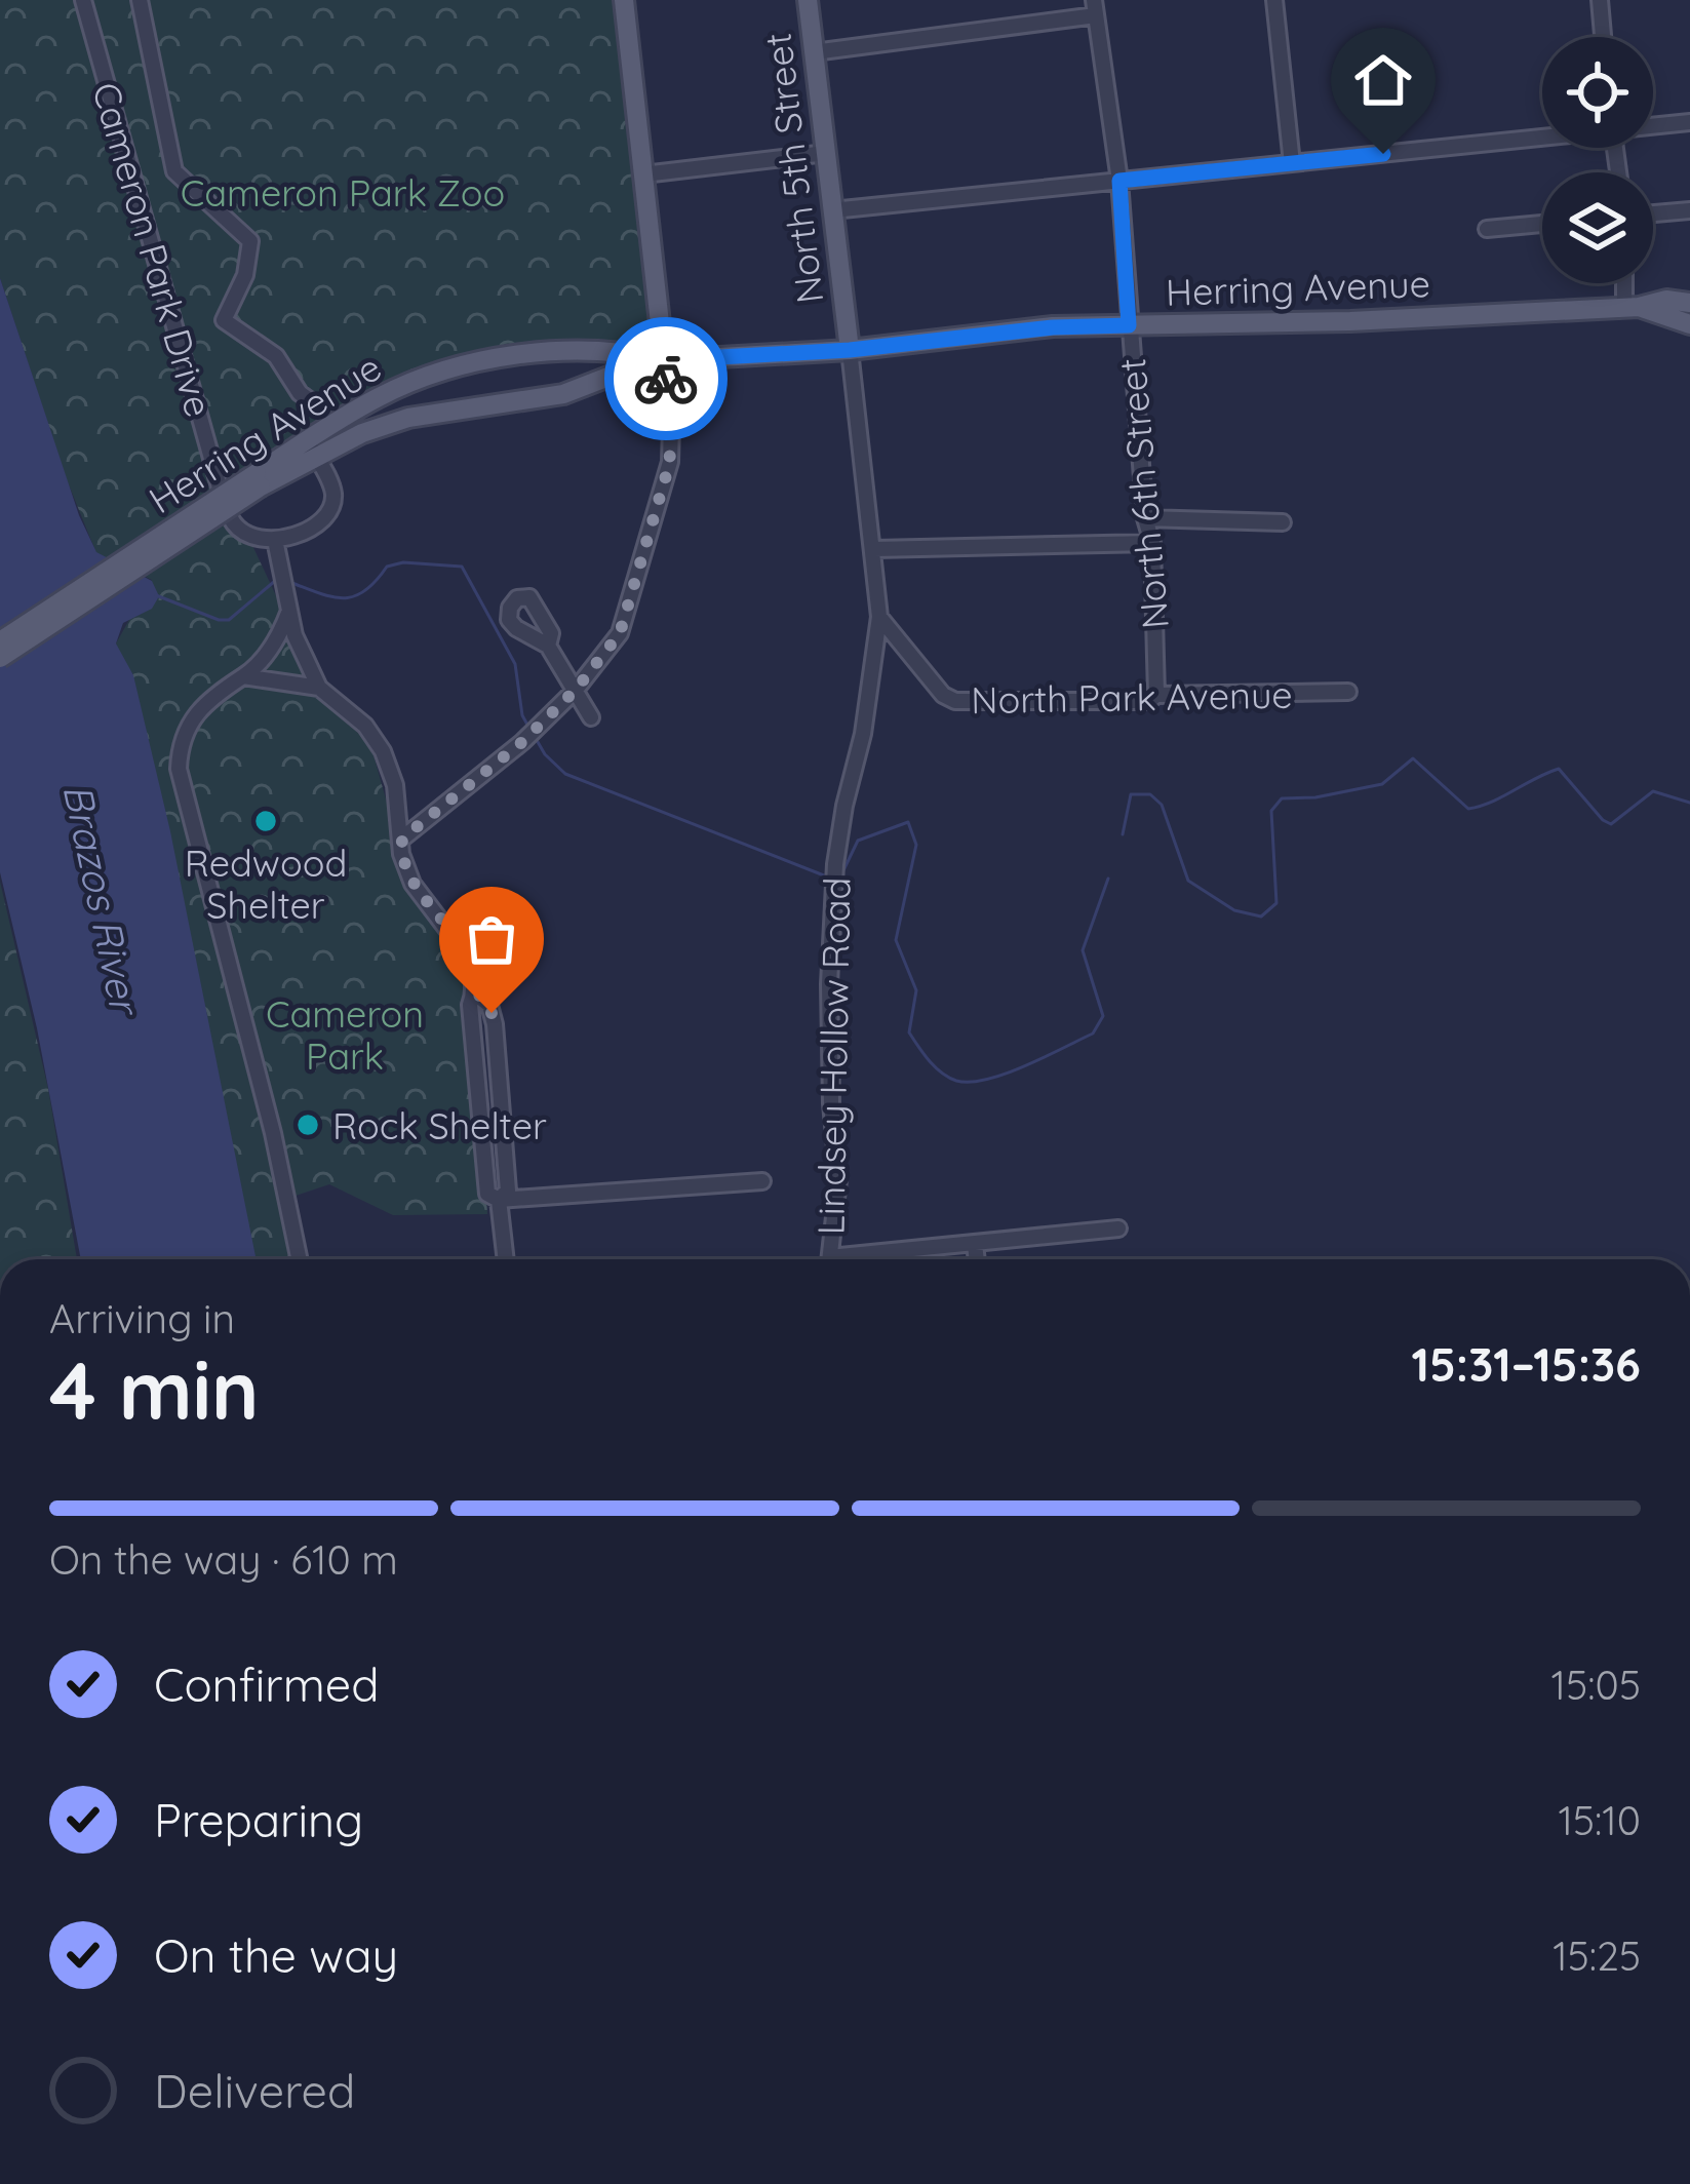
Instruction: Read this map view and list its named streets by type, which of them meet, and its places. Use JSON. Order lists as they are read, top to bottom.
{
  "streets": {
    "main road": ["North 5th Street", "Herring Avenue"],
    "street": [
      "Cameron Park Drive",
      "North 6th Street",
      "North Park Avenue",
      "Lindsey Hollow Road"
    ]
  },
  "crossings": [
    ["North 5th Street", "Herring Avenue"],
    ["North 5th Street", "Lindsey Hollow Road"],
    ["Herring Avenue", "North 6th Street"],
    ["North 6th Street", "North Park Avenue"],
    ["North Park Avenue", "Lindsey Hollow Road"]
  ],
  "water": ["Brazos River"],
  "parks": ["Cameron Park Zoo", "Cameron Park"],
  "places": ["Redwood Shelter", "Rock Shelter"],
  "page": {
    "heading": ["4 min", "Arriving in", "15:31–15:36"],
    "bar": "On the way · 610 m",
    "list": [
      ["Confirmed", "15:05"],
      ["Preparing", "15:10"],
      ["On the way", "15:25"],
      "Delivered"
    ]
  }
}
